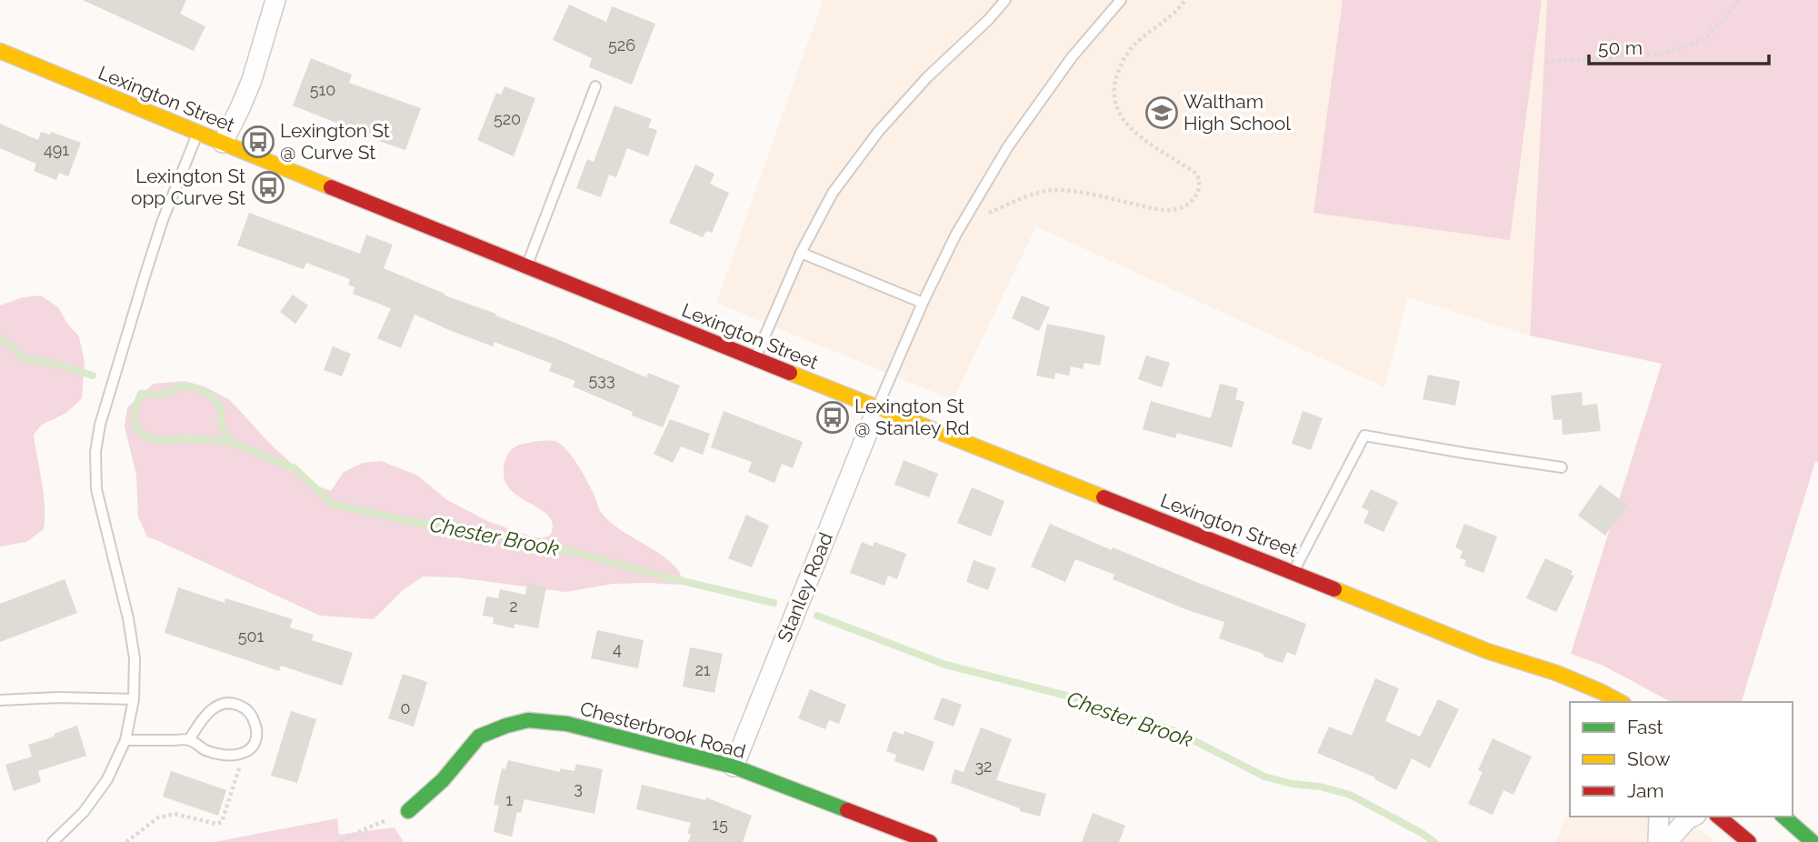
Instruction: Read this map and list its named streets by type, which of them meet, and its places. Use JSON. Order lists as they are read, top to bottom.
{
  "streets": {
    "main road": ["Lexington Street", "Chesterbrook Road"],
    "street": ["Stanley Road"]
  },
  "crossings": [
    ["Lexington Street", "Stanley Road"],
    ["Stanley Road", "Chesterbrook Road"]
  ],
  "water": ["Chester Brook"],
  "places": {
    "school or university": ["Waltham High School"],
    "bus stop": ["Lexington St @ Curve St", "Lexington St opp Curve St", "Lexington St @ Stanley Rd"]
  },
  "house_numbers": [
    "526",
    "510",
    "520",
    "491",
    "533",
    "2",
    "501",
    "4",
    "21",
    "0",
    "32",
    "3",
    "1",
    "15"
  ],
  "legend": ["Fast", "Slow", "Jam"],
  "scale_bar": "50 m"
}
